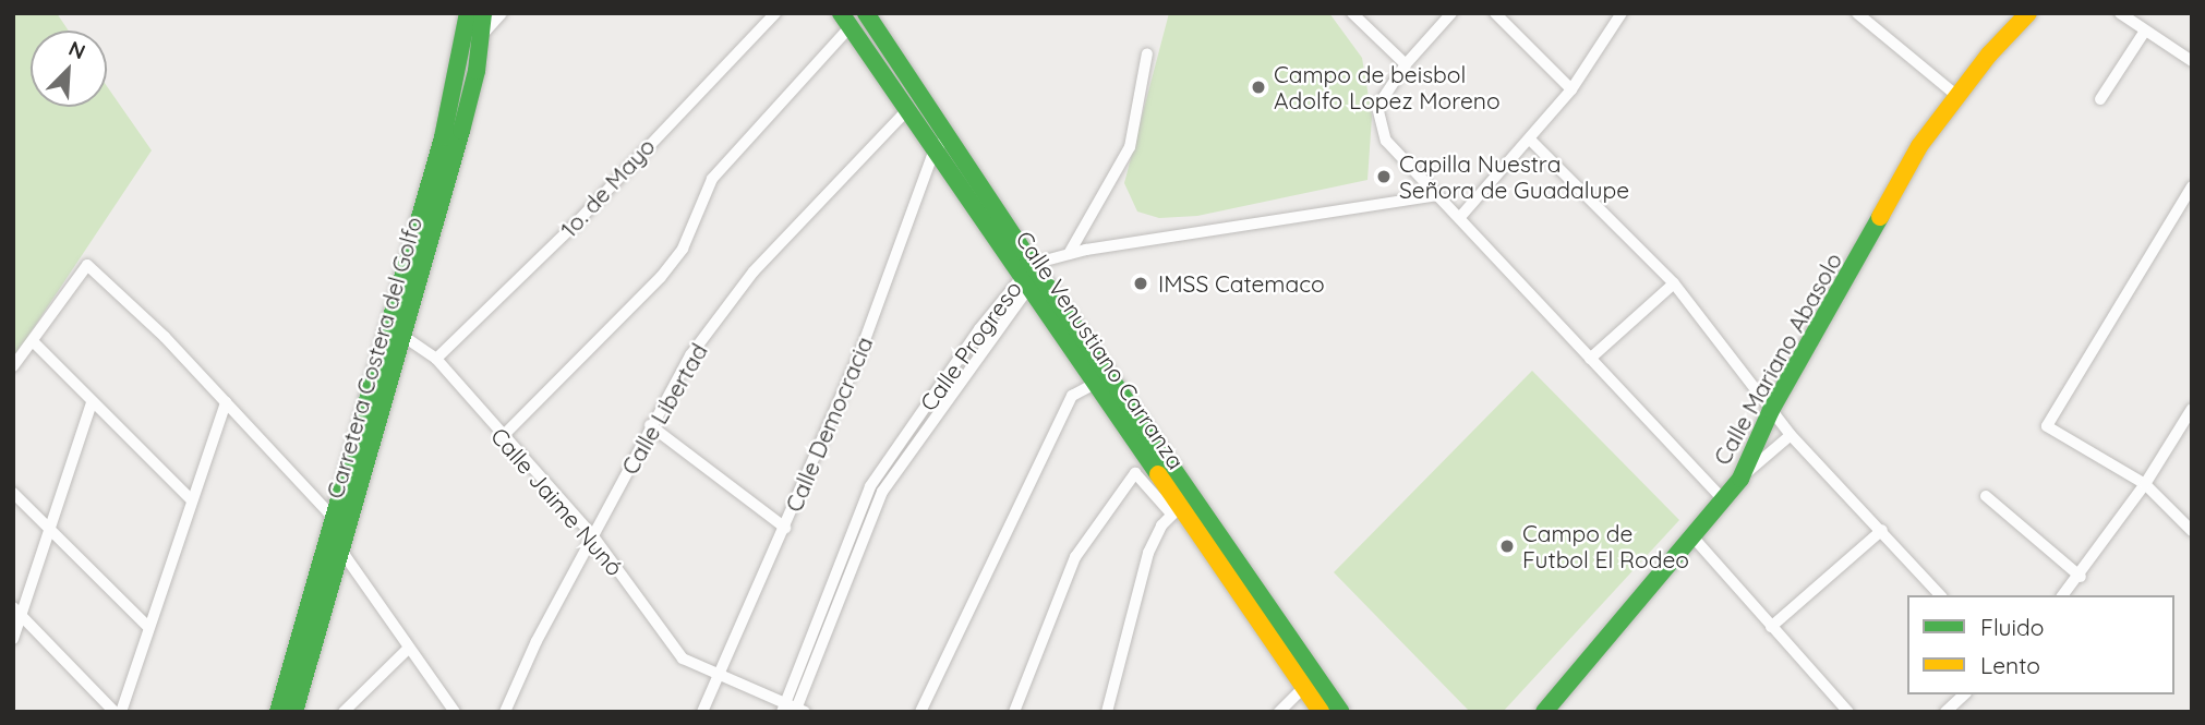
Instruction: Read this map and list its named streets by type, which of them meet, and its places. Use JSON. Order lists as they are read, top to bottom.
{
  "streets": {
    "main road": ["Calle Venustiano Carranza", "Carretera Costera del Golfo", "Calle Mariano Abasolo"],
    "street": [
      "1o. de Mayo",
      "Calle Progreso",
      "Calle Libertad",
      "Calle Democracia",
      "Calle Jaime Nunó"
    ]
  },
  "crossings": [
    ["1o. de Mayo", "Calle Jaime Nunó"],
    ["Calle Progreso", "Calle Venustiano Carranza"],
    ["Calle Progreso", "Calle Jaime Nunó"],
    ["Calle Venustiano Carranza", "Calle Libertad"],
    ["Calle Venustiano Carranza", "Calle Democracia"],
    ["Carretera Costera del Golfo", "Calle Jaime Nunó"],
    ["Calle Libertad", "Calle Jaime Nunó"],
    ["Calle Democracia", "Calle Jaime Nunó"]
  ],
  "places": [
    "Campo de beisbol Adolfo Lopez Moreno",
    "Capilla Nuestra Señora de Guadalupe",
    "IMSS Catemaco",
    "Campo de Futbol El Rodeo"
  ],
  "legend": ["Fluido", "Lento"],
  "north": "top right"
}
